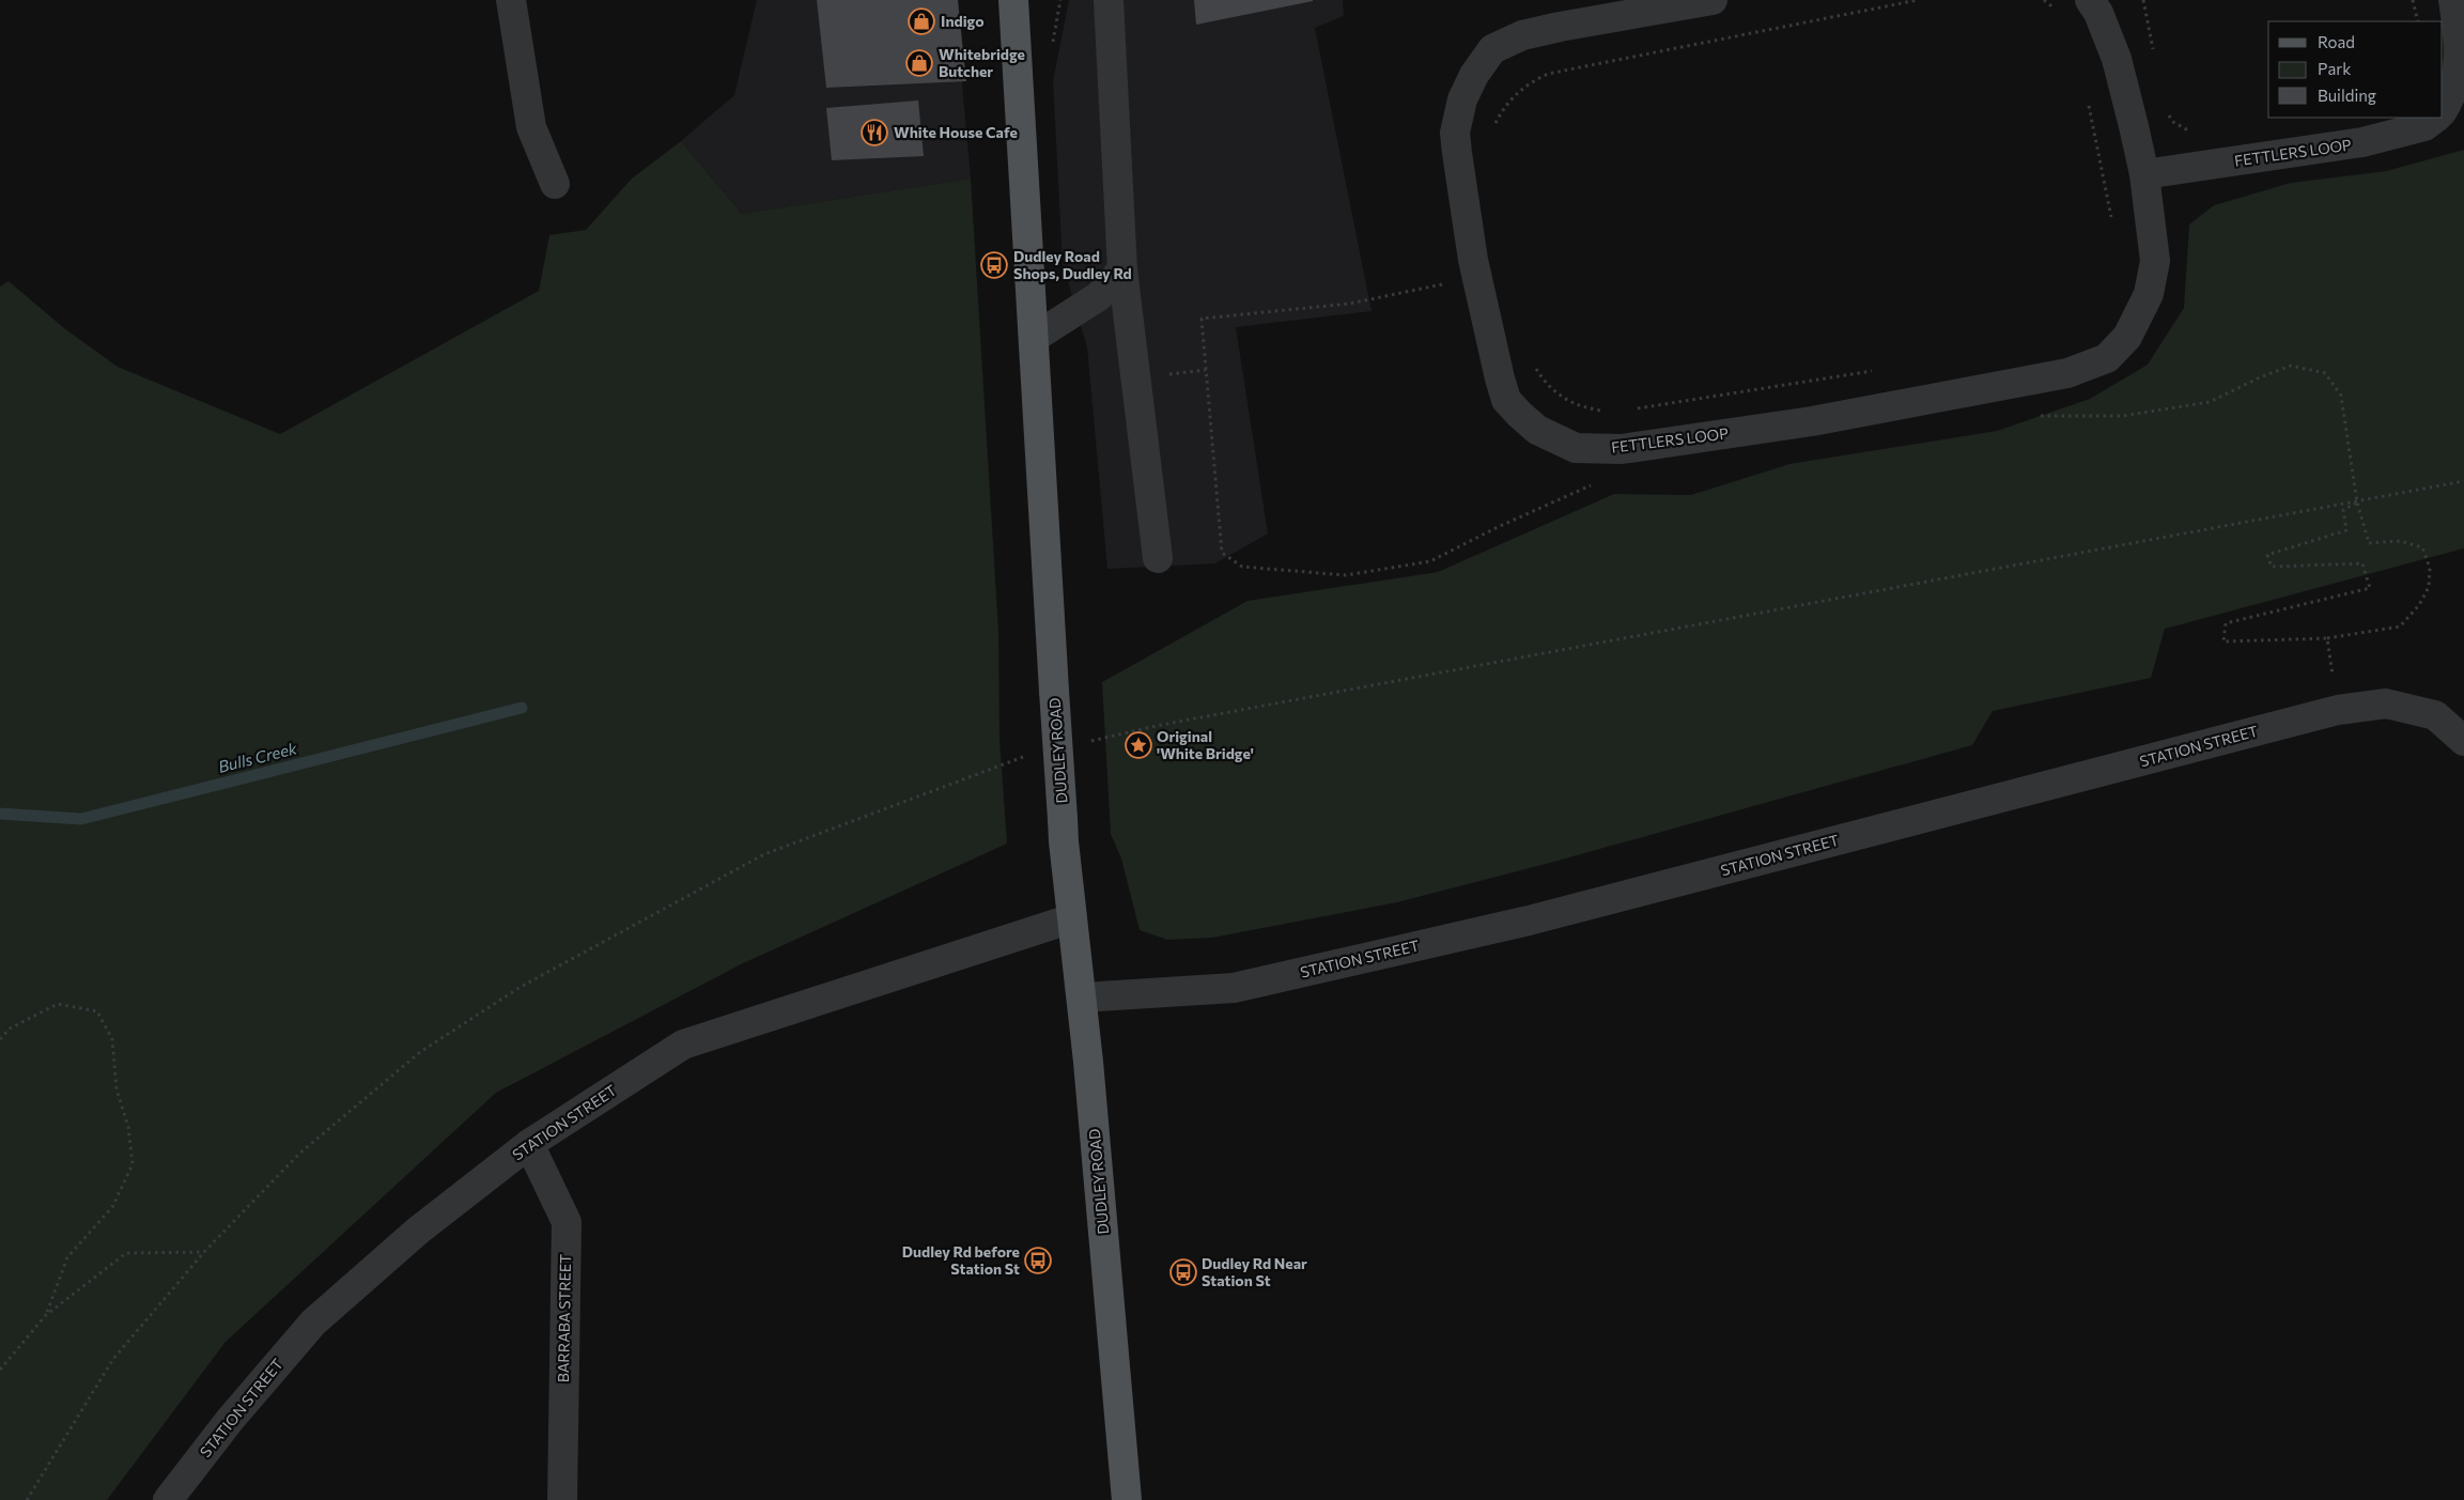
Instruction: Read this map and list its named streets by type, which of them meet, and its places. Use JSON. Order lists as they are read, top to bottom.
{
  "streets": {
    "main road": ["DUDLEY ROAD"],
    "street": ["FETTLERS LOOP", "STATION STREET", "BARRABA STREET"]
  },
  "crossings": [
    ["STATION STREET", "DUDLEY ROAD"],
    ["STATION STREET", "BARRABA STREET"]
  ],
  "water": ["Bulls Creek"],
  "places": {
    "shop": ["Indigo", "Whitebridge Butcher"],
    "restaurant": ["White House Cafe"],
    "bus stop": ["Dudley Road Shops, Dudley Rd", "Dudley Rd before Station St", "Dudley Rd Near Station St"],
    "place": ["Original 'White Bridge'"]
  },
  "legend": ["Road", "Park", "Building"]
}
